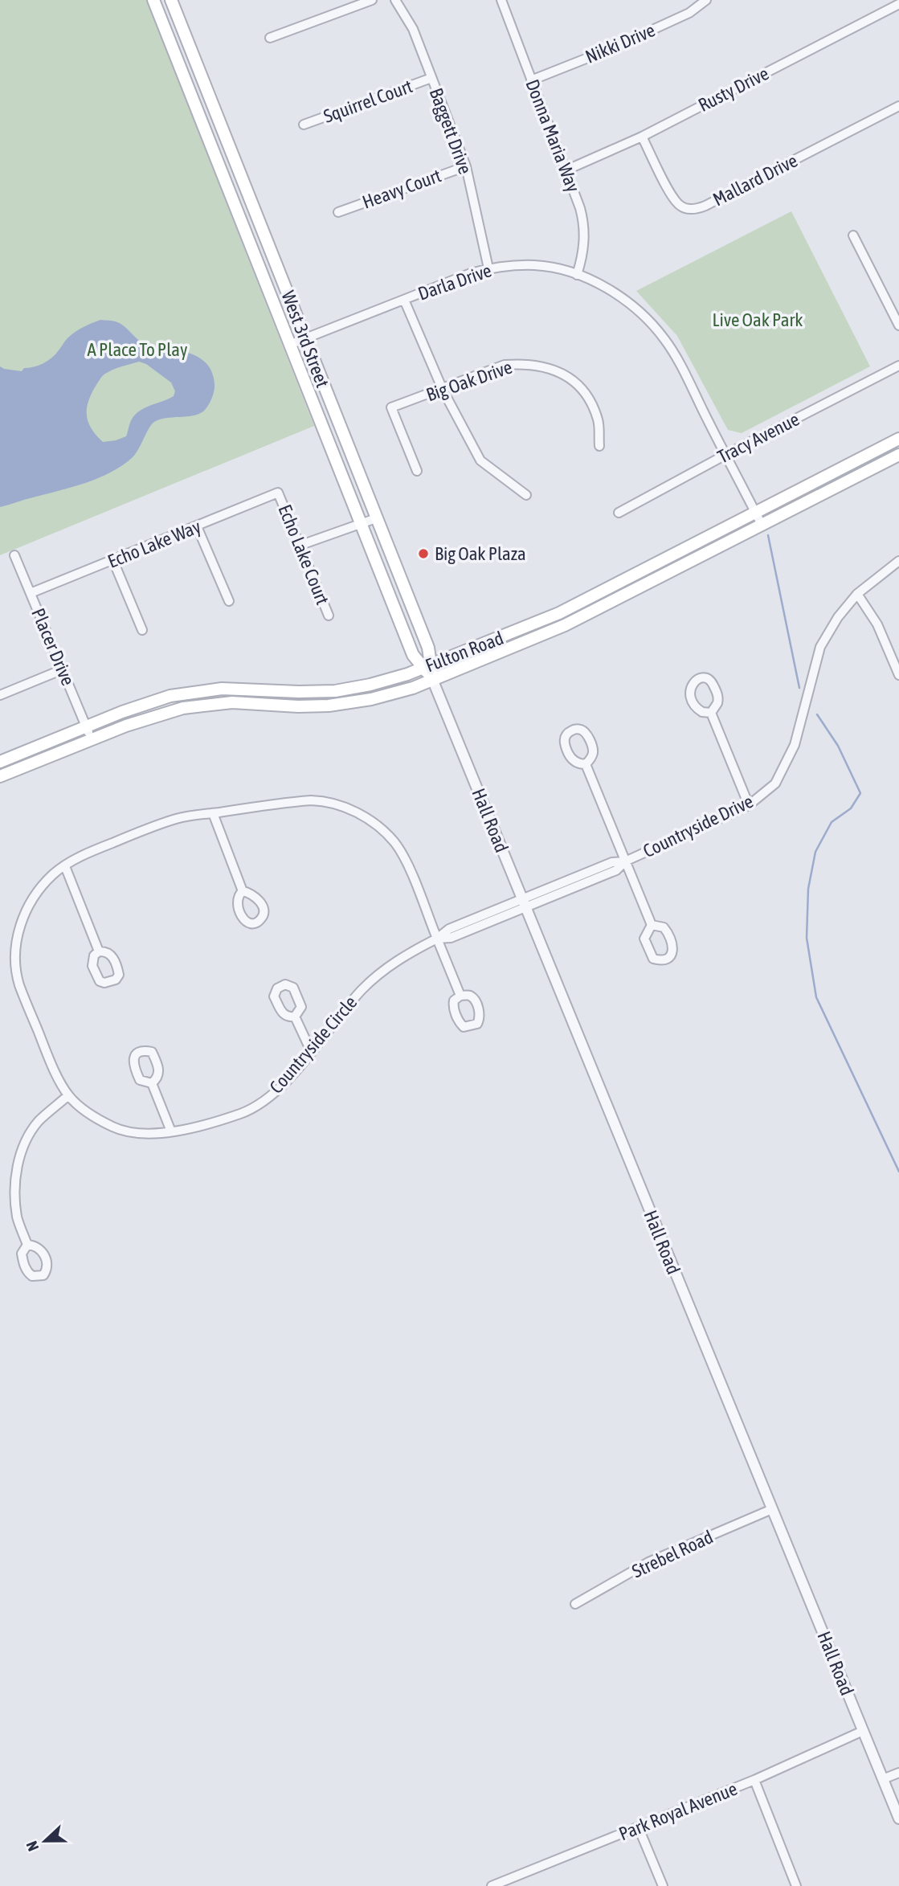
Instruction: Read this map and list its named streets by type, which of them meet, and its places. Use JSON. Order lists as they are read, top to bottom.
{
  "streets": {
    "main road": ["West 3rd Street", "Fulton Road"],
    "street": [
      "Nikki Drive",
      "Rusty Drive",
      "Squirrel Court",
      "Baggett Drive",
      "Donna Maria Way",
      "Mallard Drive",
      "Heavy Court",
      "Darla Drive",
      "Big Oak Drive",
      "Tracy Avenue",
      "Echo Lake Way",
      "Echo Lake Court",
      "Placer Drive",
      "Hall Road",
      "Countryside Drive",
      "Countryside Circle",
      "Strebel Road",
      "Park Royal Avenue"
    ]
  },
  "crossings": [
    ["Nikki Drive", "Donna Maria Way"],
    ["Rusty Drive", "Donna Maria Way"],
    ["Rusty Drive", "Mallard Drive"],
    ["Squirrel Court", "Baggett Drive"],
    ["Baggett Drive", "Heavy Court"],
    ["Baggett Drive", "Darla Drive"],
    ["Donna Maria Way", "Darla Drive"],
    ["Darla Drive", "West 3rd Street"],
    ["Darla Drive", "Tracy Avenue"],
    ["Darla Drive", "Fulton Road"],
    ["West 3rd Street", "Fulton Road"],
    ["West 3rd Street", "Hall Road"],
    ["Echo Lake Way", "Echo Lake Court"],
    ["Echo Lake Way", "Placer Drive"],
    ["Placer Drive", "Fulton Road"],
    ["Fulton Road", "Hall Road"],
    ["Hall Road", "Countryside Drive"],
    ["Hall Road", "Strebel Road"],
    ["Hall Road", "Park Royal Avenue"],
    ["Countryside Drive", "Countryside Circle"]
  ],
  "parks": ["Live Oak Park", "A Place To Play"],
  "places": ["Big Oak Plaza"],
  "north": "left"
}
